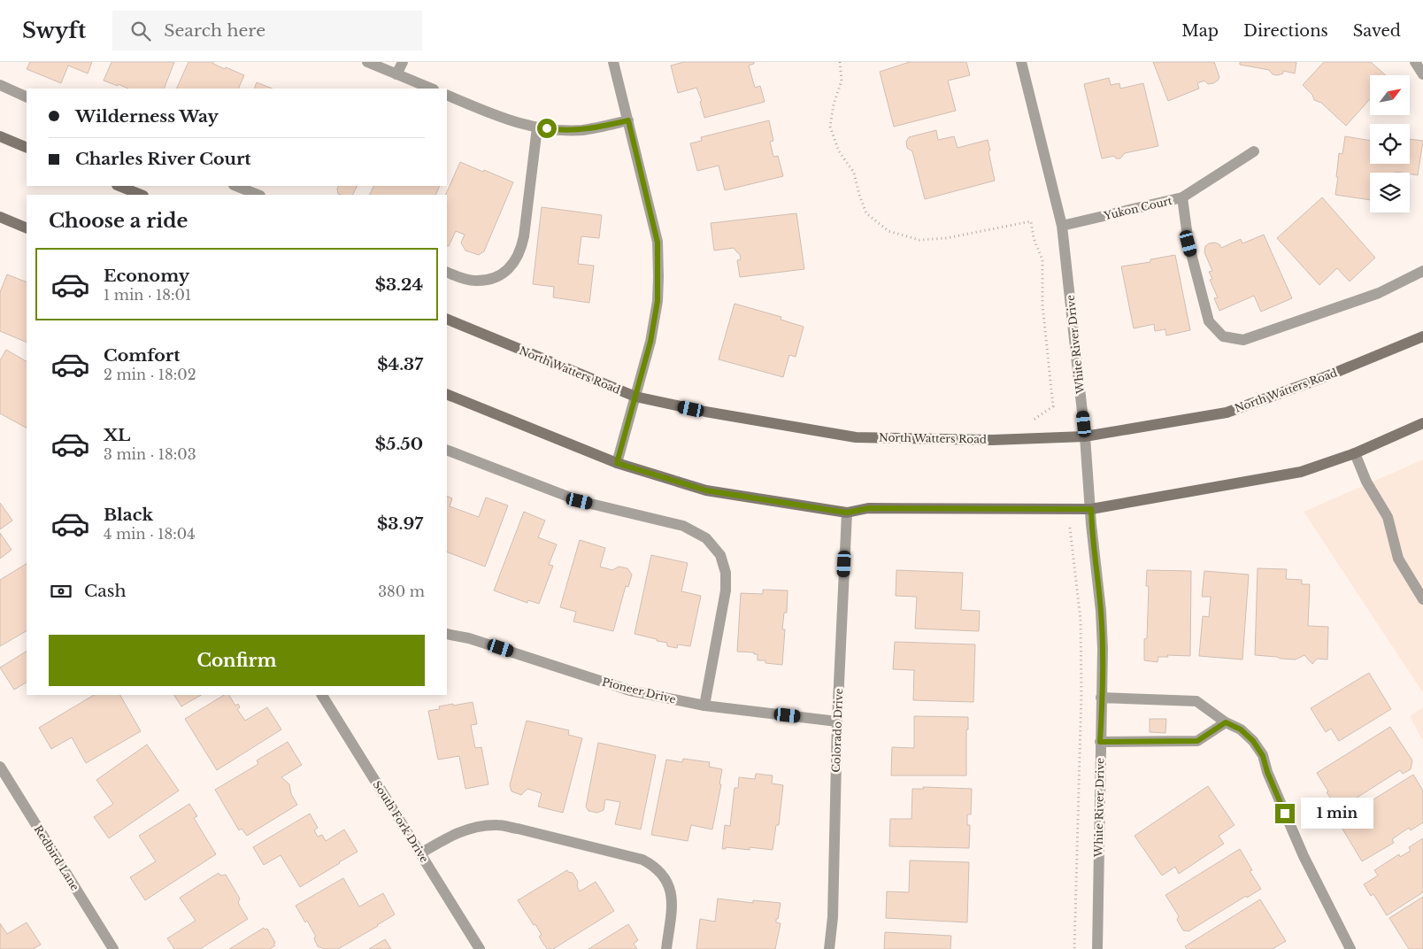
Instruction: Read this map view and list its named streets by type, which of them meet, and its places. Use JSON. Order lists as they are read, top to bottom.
{
  "streets": {
    "main road": ["North Watters Road"],
    "street": [
      "Yukon Court",
      "White River Drive",
      "Pioneer Drive",
      "Colorado Drive",
      "South Fork Drive",
      "Redbird Lane"
    ]
  },
  "crossings": [
    ["Yukon Court", "White River Drive"],
    ["White River Drive", "North Watters Road"],
    ["Pioneer Drive", "Colorado Drive"]
  ],
  "north": "top right",
  "page": {
    "header": "Swyft",
    "search": "Search here",
    "nav": ["Map", "Directions", "Saved"],
    "banner": ["Wilderness Way", "Charles River Court"],
    "heading": "Choose a ride",
    "list": [
      {
        "name": "Economy",
        "note": "1 min · 18:01",
        "value": "$3.24"
      },
      {
        "name": "Comfort",
        "note": "2 min · 18:02",
        "value": "$4.37"
      },
      {
        "name": "XL",
        "note": "3 min · 18:03",
        "value": "$5.50"
      },
      {
        "name": "Black",
        "note": "4 min · 18:04",
        "value": "$3.97"
      }
    ],
    "pay": ["Cash", "380 m"],
    "buttons": "Confirm",
    "bubble": "1 min"
  }
}
